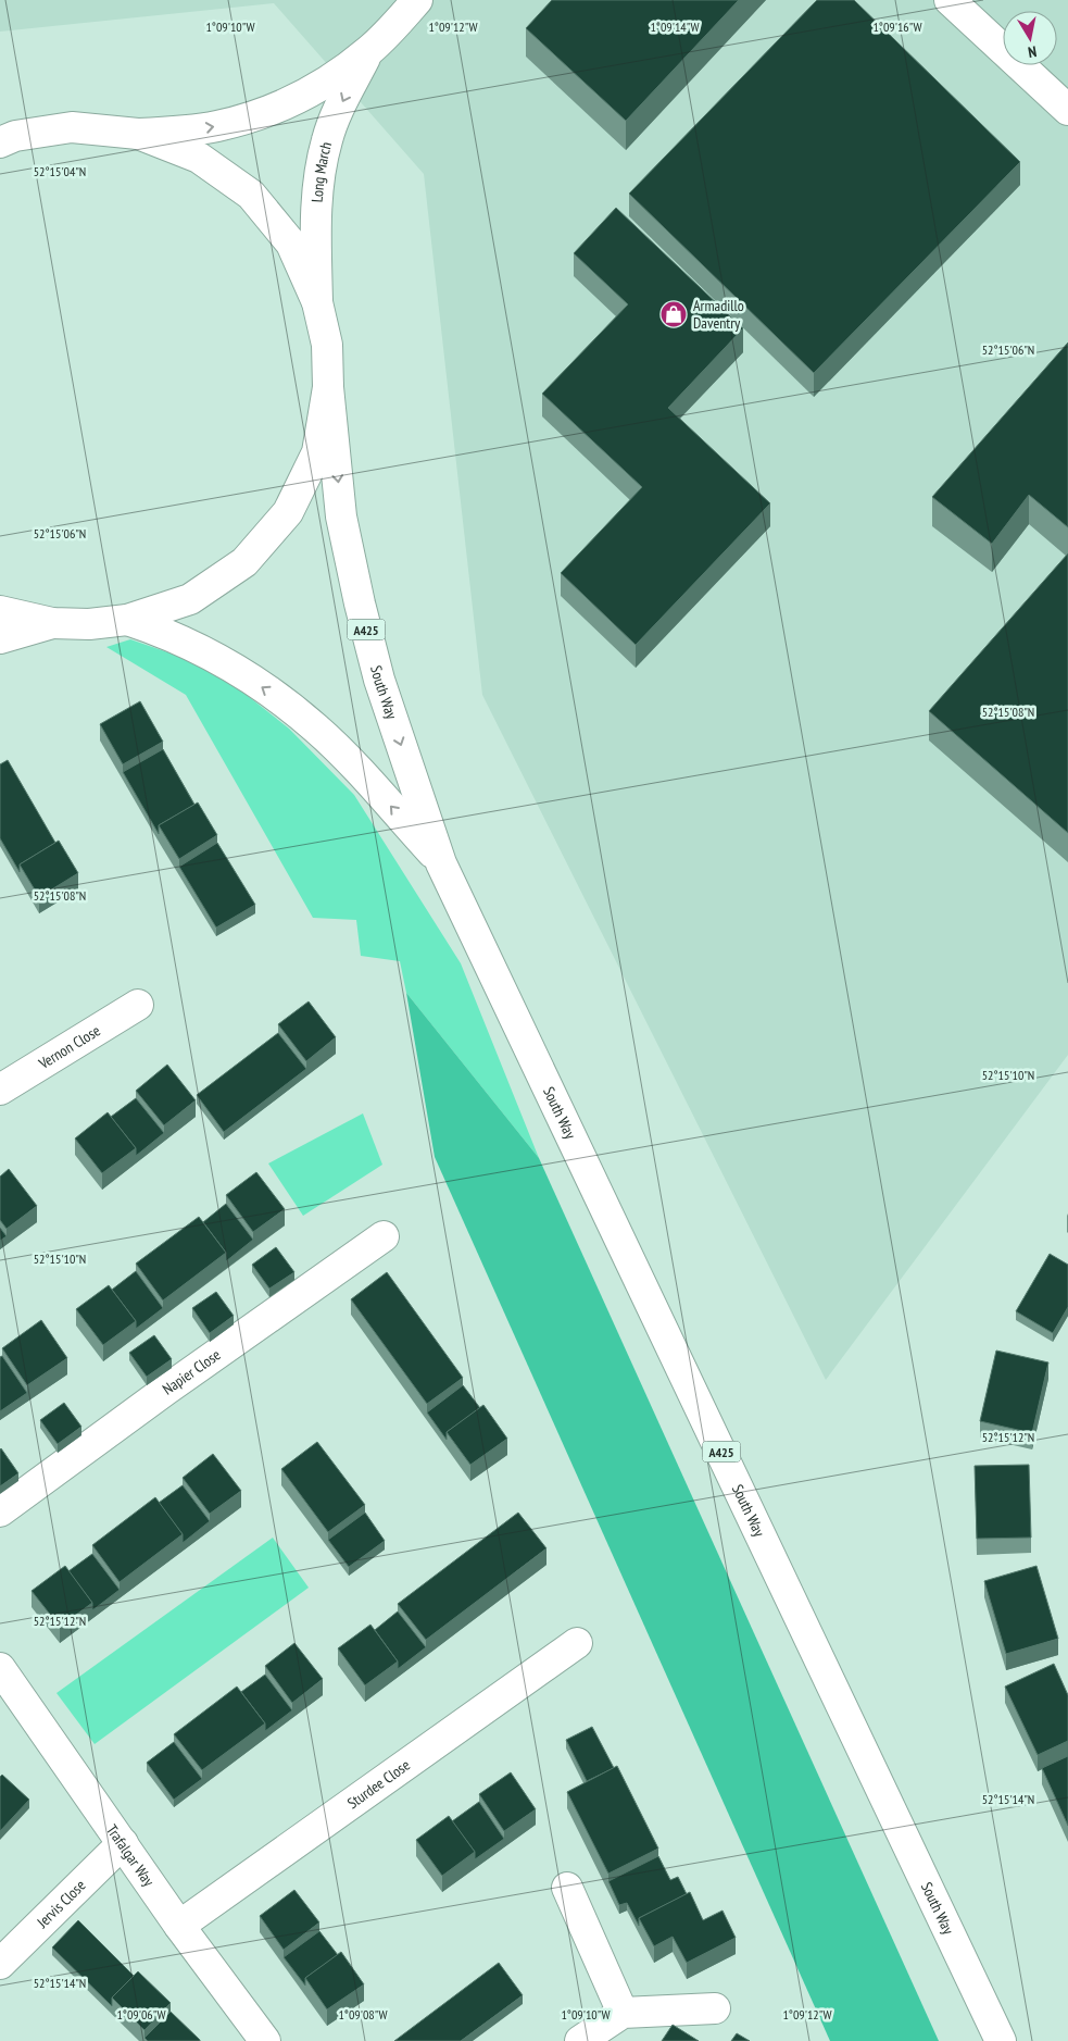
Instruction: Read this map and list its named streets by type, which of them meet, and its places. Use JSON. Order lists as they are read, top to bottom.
{
  "streets": {
    "main road": [
      "Long March",
      "A425",
      "South Way",
      "Vernon Close",
      "Napier Close",
      "Sturdee Close",
      "Trafalgar Way",
      "Jervis Close"
    ]
  },
  "crossings": [
    ["Sturdee Close", "Trafalgar Way"],
    ["Trafalgar Way", "Jervis Close"]
  ],
  "places": {
    "shop": ["Armadillo Daventry"]
  },
  "north": "bottom",
  "coordinates": [
    "1°09'10\"W",
    "1°09'12\"W",
    "1°09'14\"W",
    "1°09'16\"W",
    "52°15'04\"N",
    "52°15'06\"N",
    "52°15'08\"N",
    "52°15'10\"N",
    "52°15'12\"N",
    "52°15'14\"N",
    "1°09'06\"W",
    "1°09'08\"W"
  ]
}
